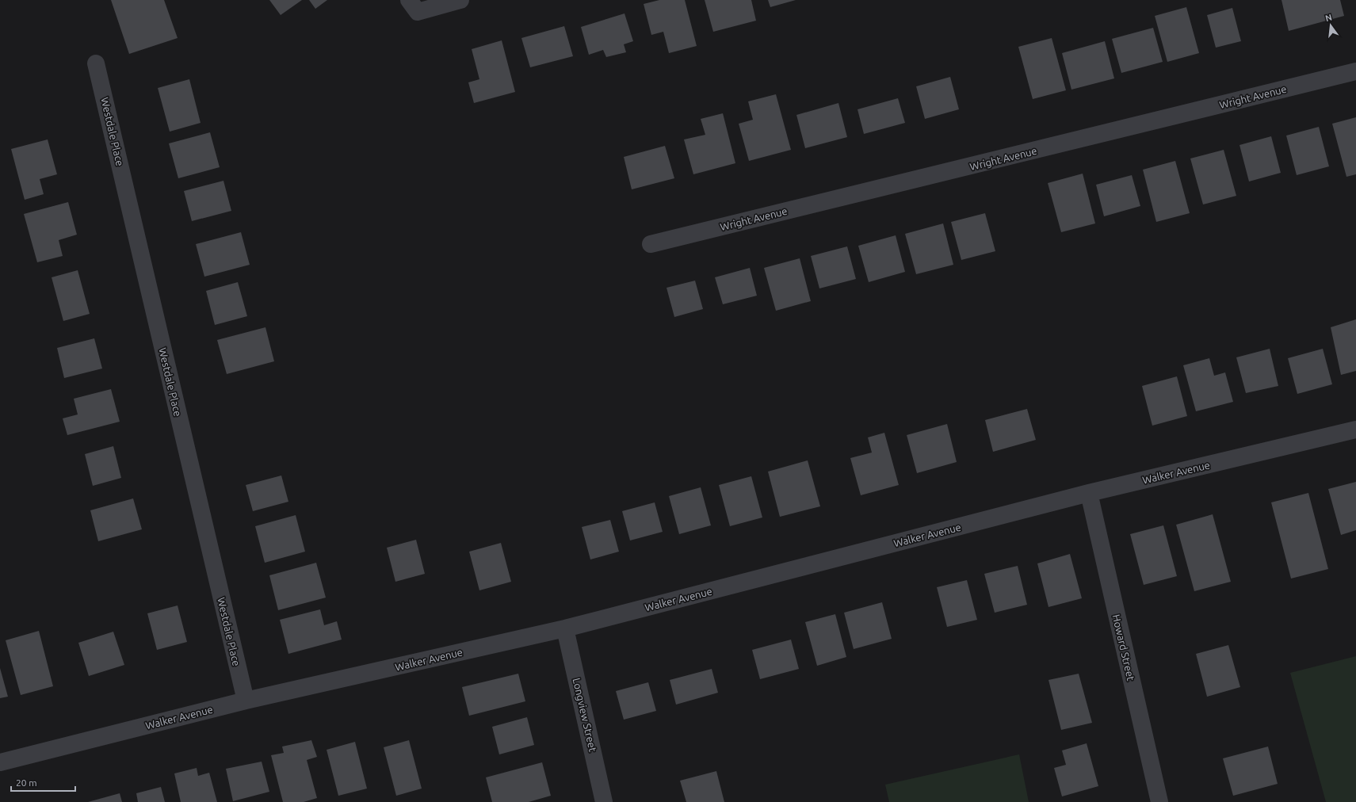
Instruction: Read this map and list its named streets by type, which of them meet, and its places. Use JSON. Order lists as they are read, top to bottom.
{
  "streets": {
    "street": [
      "Wright Avenue",
      "Westdale Place",
      "Walker Avenue",
      "Howard Street",
      "Longview Street"
    ]
  },
  "crossings": [
    ["Westdale Place", "Walker Avenue"],
    ["Walker Avenue", "Howard Street"],
    ["Walker Avenue", "Longview Street"]
  ],
  "scale_bar": "20 m",
  "north": "top"
}
